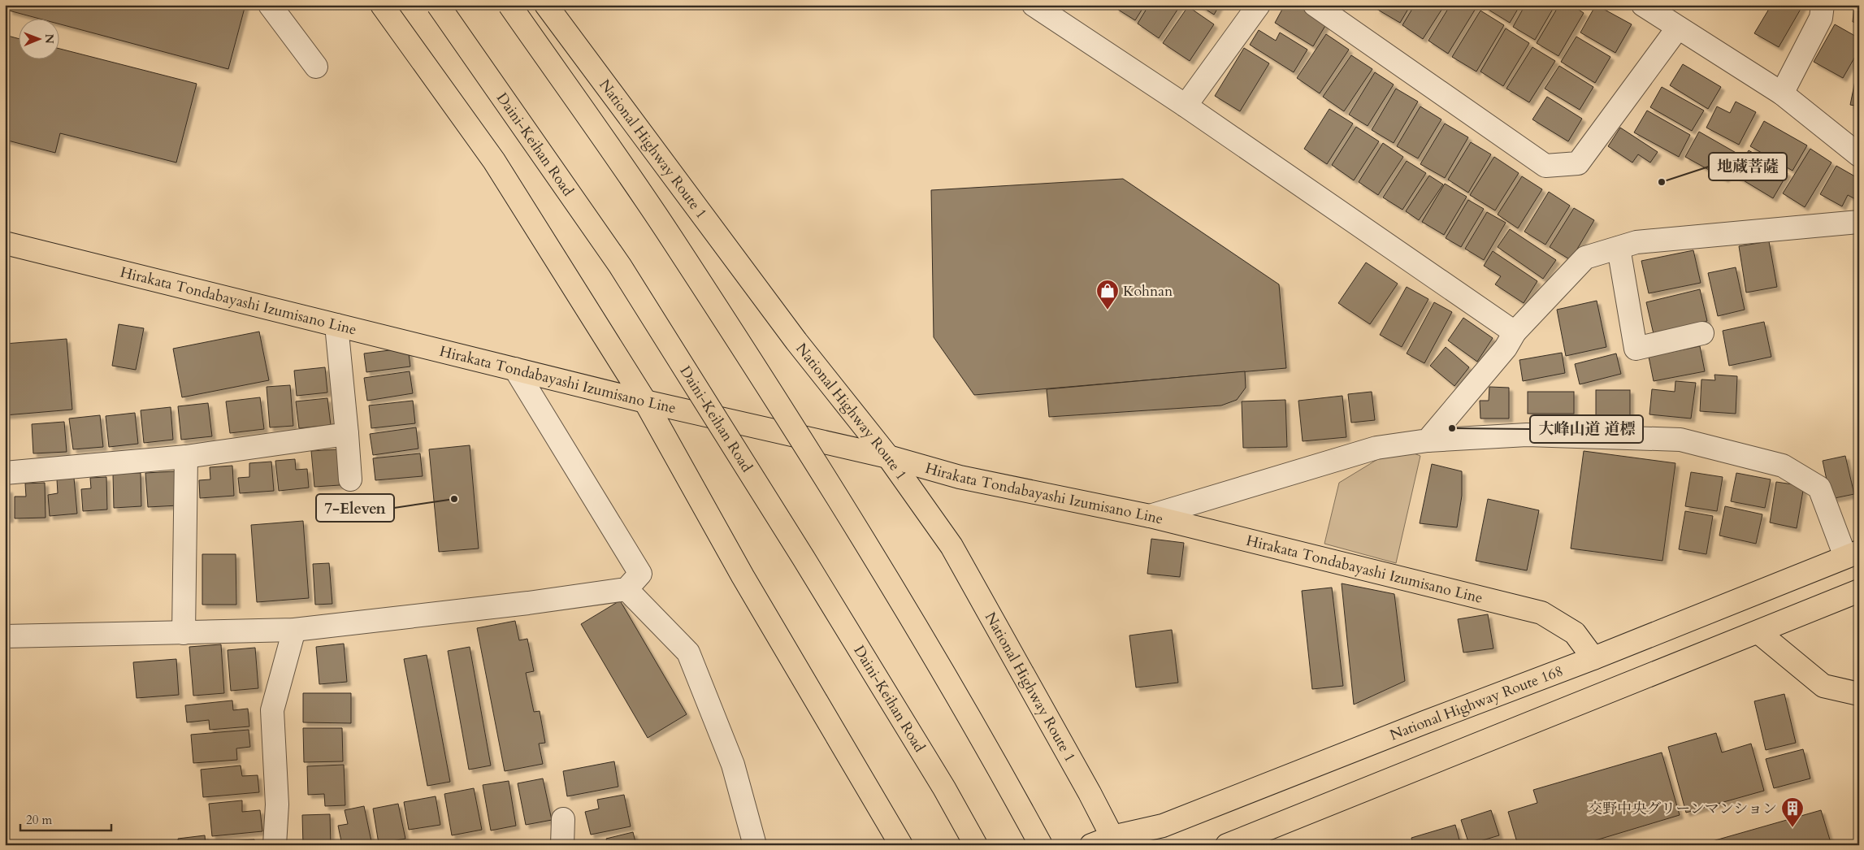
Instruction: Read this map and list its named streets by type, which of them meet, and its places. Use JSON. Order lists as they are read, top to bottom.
{
  "streets": {
    "main road": [
      "Daini-Keihan Road",
      "National Highway Route 1",
      "Hirakata Tondabayashi Izumisano Line",
      "National Highway Route 168"
    ]
  },
  "crossings": [
    ["National Highway Route 1", "Hirakata Tondabayashi Izumisano Line"],
    ["National Highway Route 1", "National Highway Route 168"],
    ["Hirakata Tondabayashi Izumisano Line", "National Highway Route 168"]
  ],
  "places": {
    "other": ["地蔵菩薩", "大峰山道 道標", "7-Eleven"],
    "shop": ["Kohnan"],
    "building": ["交野中央グリーンマンション"]
  },
  "scale_bar": "20 m",
  "north": "right"
}
